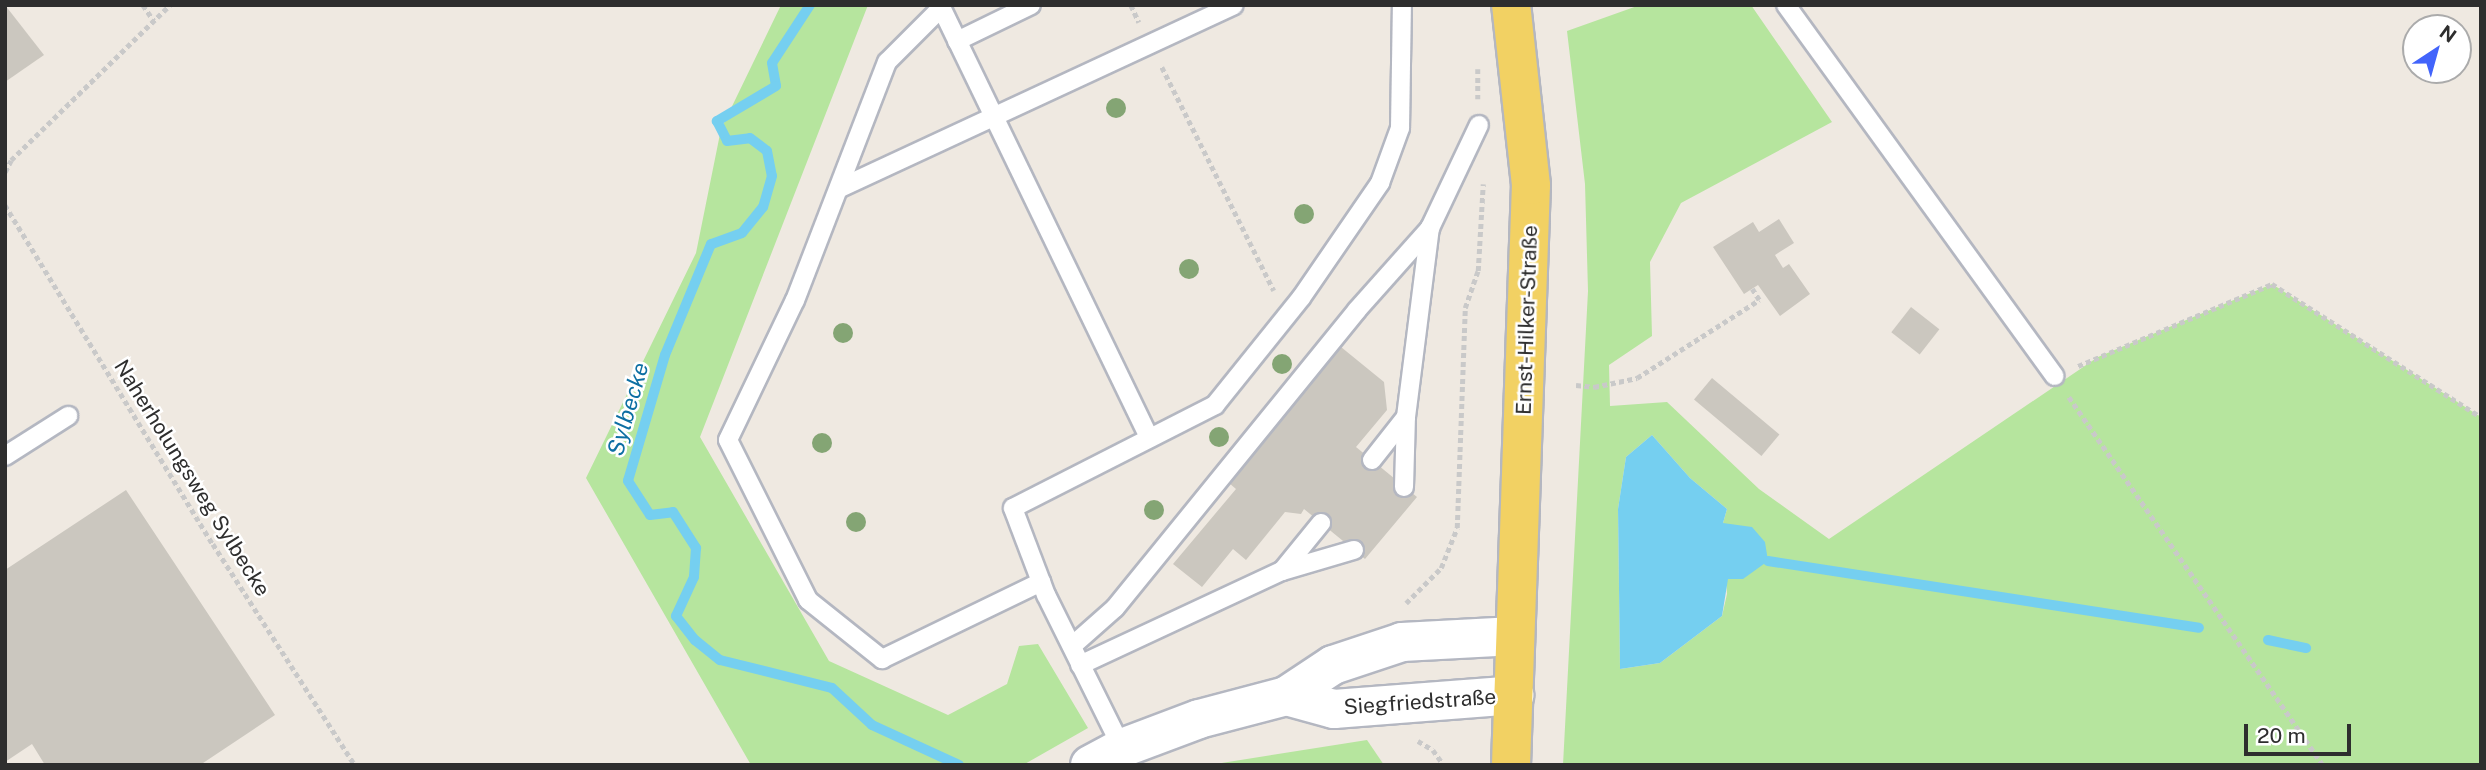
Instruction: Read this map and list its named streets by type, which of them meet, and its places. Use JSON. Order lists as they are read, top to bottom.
{
  "streets": {
    "main road": ["Ernst-Hilker-Straße"],
    "street": ["Siegfriedstraße"],
    "path": ["Naherholungsweg Sylbecke"]
  },
  "crossings": [
    ["Ernst-Hilker-Straße", "Siegfriedstraße"]
  ],
  "water": ["Sylbecke"],
  "scale_bar": "20 m",
  "north": "top right"
}
